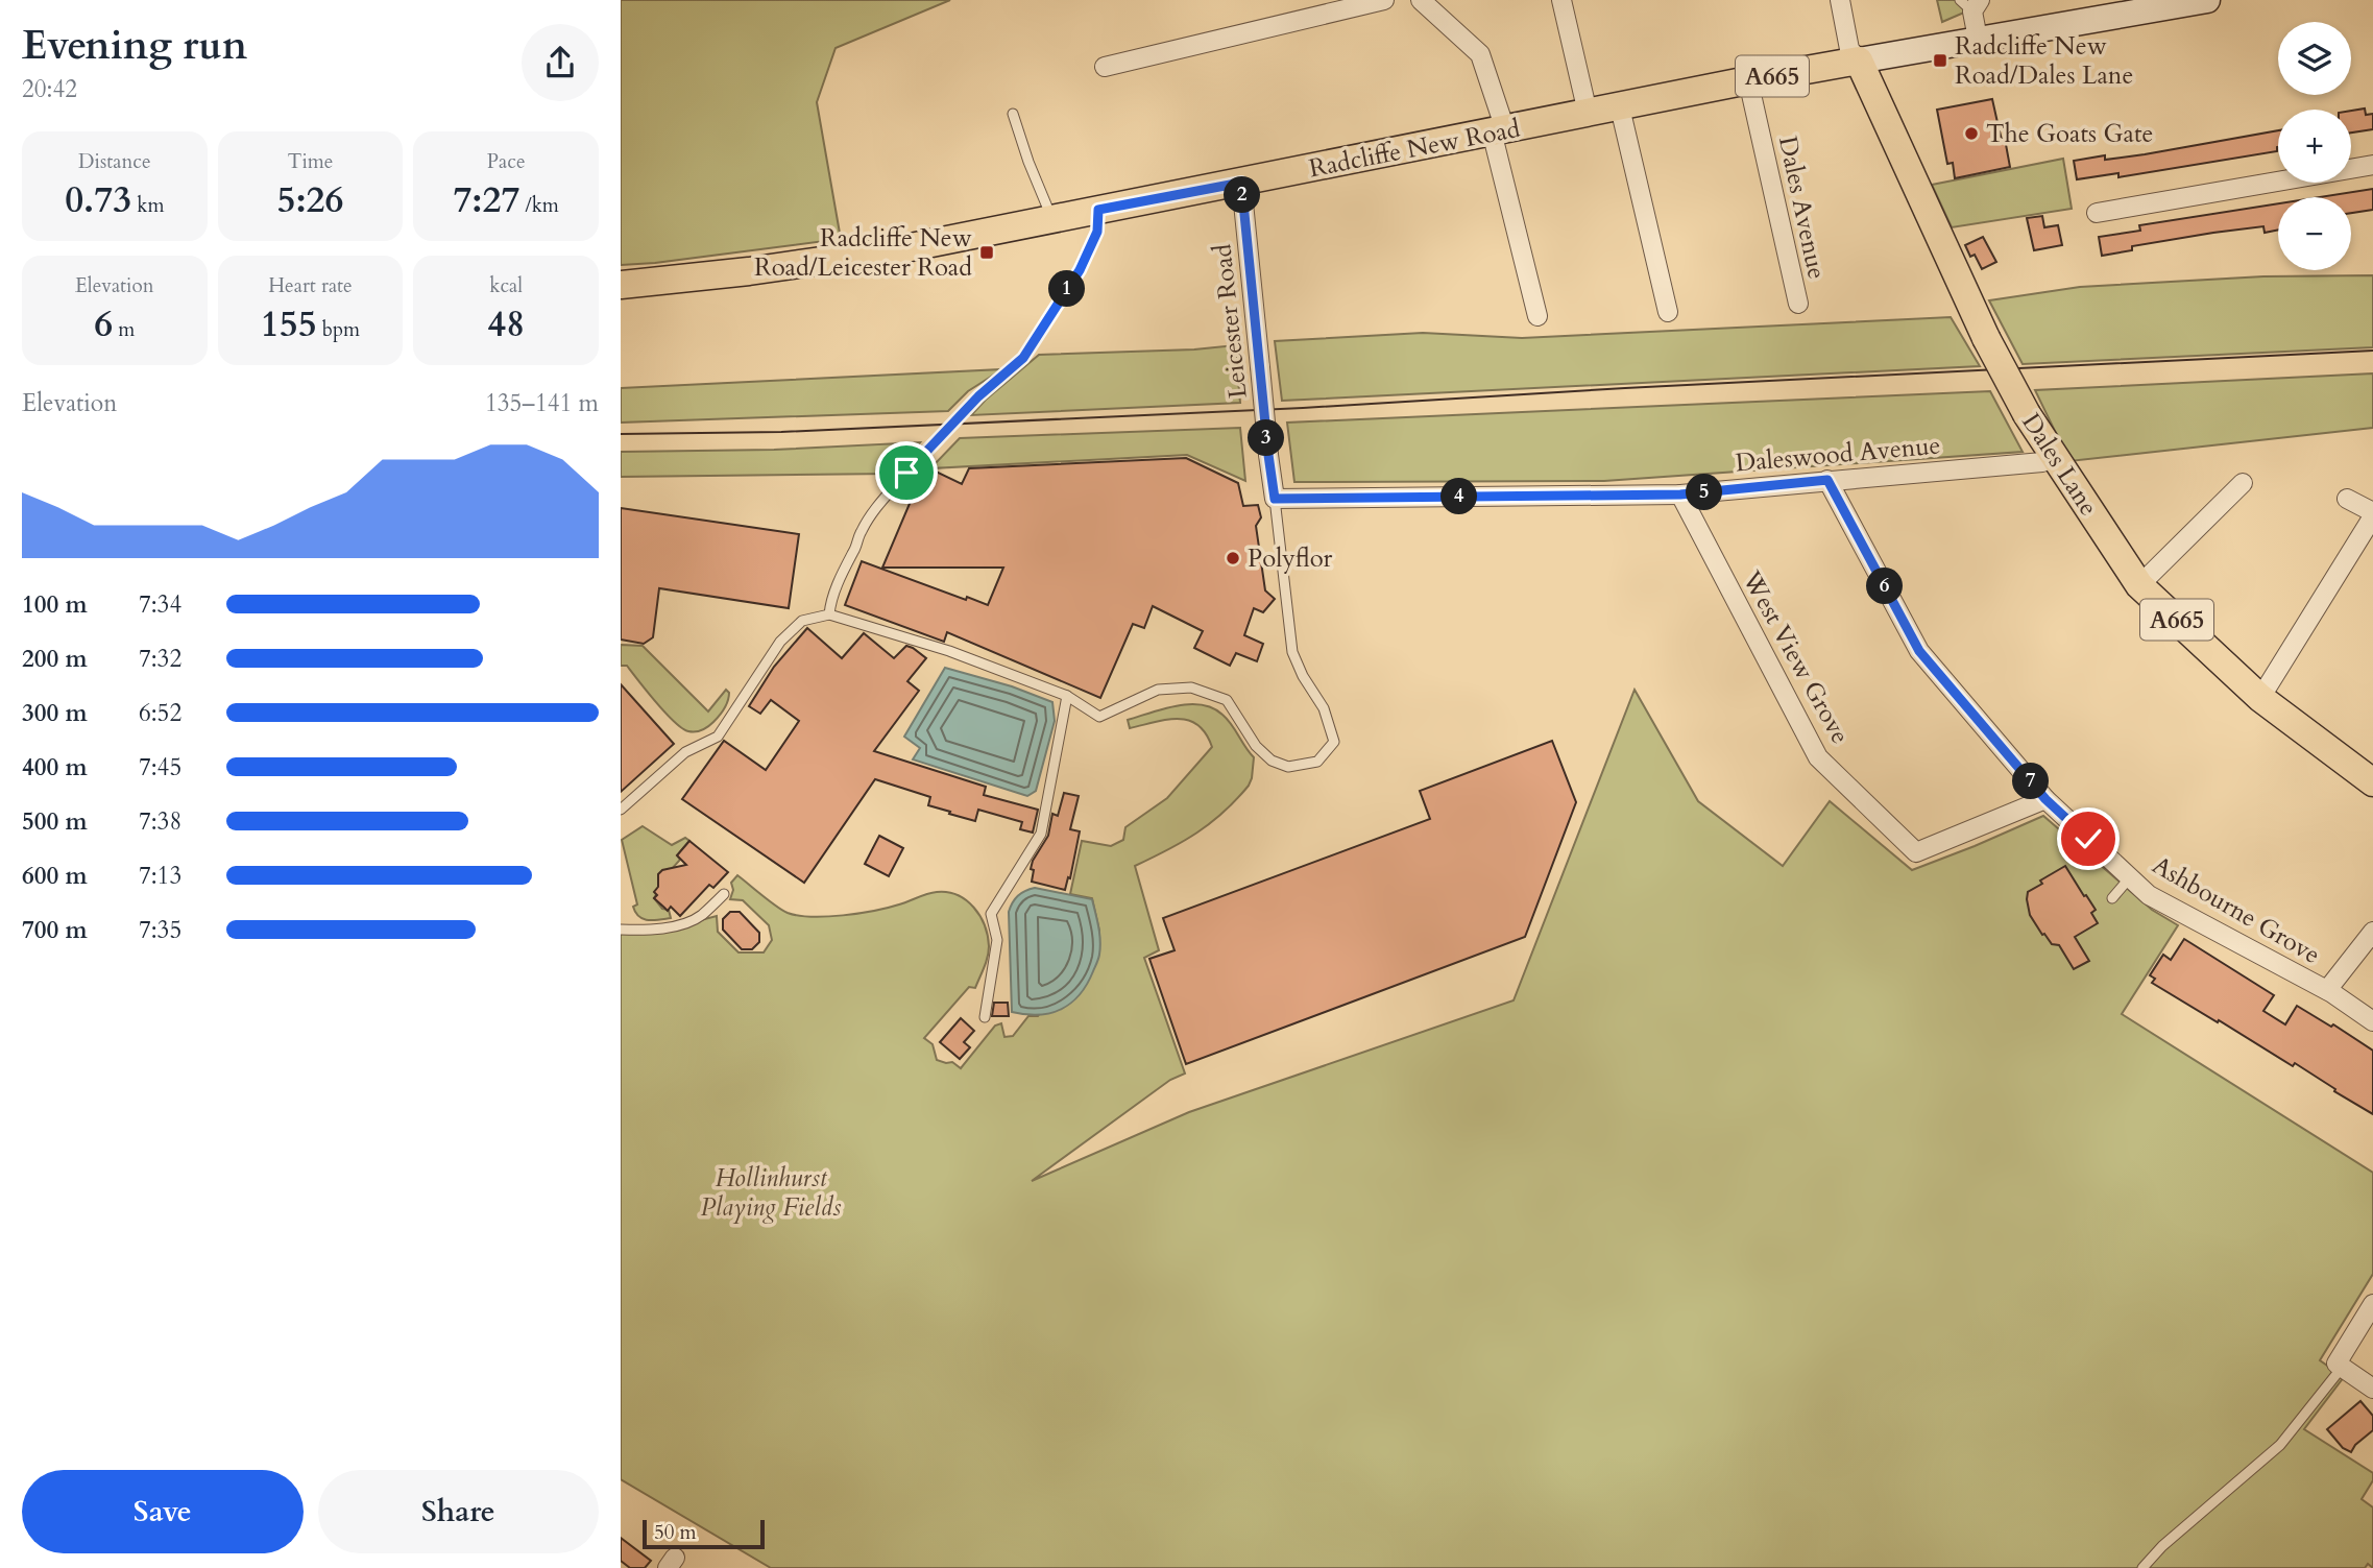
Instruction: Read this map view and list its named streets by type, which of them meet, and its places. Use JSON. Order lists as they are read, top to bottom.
{
  "streets": {
    "main road": ["A665", "Radcliffe New Road", "Dales Lane"],
    "street": [
      "Dales Avenue",
      "Leicester Road",
      "Daleswood Avenue",
      "West View Grove",
      "Ashbourne Grove"
    ]
  },
  "crossings": [
    ["Radcliffe New Road", "Dales Avenue"],
    ["Radcliffe New Road", "Leicester Road"],
    ["Radcliffe New Road", "Dales Lane"],
    ["Leicester Road", "Daleswood Avenue"],
    ["Daleswood Avenue", "Dales Lane"],
    ["Daleswood Avenue", "West View Grove"],
    ["Daleswood Avenue", "Ashbourne Grove"],
    ["West View Grove", "Ashbourne Grove"]
  ],
  "parks": ["Hollinhurst Playing Fields"],
  "places": {
    "transit": ["Radcliffe New Road/Dales Lane", "Radcliffe New Road/Leicester Road"],
    "other": ["The Goats Gate", "Polyflor"]
  },
  "scale_bar": "50 m",
  "page": {
    "heading": ["Evening run", "20:42"],
    "map_buttons": ["+", "−"],
    "stats": [
      ["Distance", "0.73 km"],
      ["Time", "5:26"],
      ["Pace", "7:27 /km"],
      ["Elevation", "6 m"],
      ["Heart rate", "155 bpm"],
      ["kcal", "48"]
    ],
    "pins": [
      "2",
      "1",
      "3",
      "5",
      "4",
      "6",
      "7"
    ],
    "chart": ["Elevation", "135–141 m"],
    "list": [
      {
        "name": "100 m",
        "note": "7:34"
      },
      {
        "name": "200 m",
        "note": "7:32"
      },
      {
        "name": "300 m",
        "note": "6:52"
      },
      {
        "name": "400 m",
        "note": "7:45"
      },
      {
        "name": "500 m",
        "note": "7:38"
      },
      {
        "name": "600 m",
        "note": "7:13"
      },
      {
        "name": "700 m",
        "note": "7:35"
      }
    ],
    "buttons": ["Save", "Share"],
    "scale": "50 m"
  }
}
